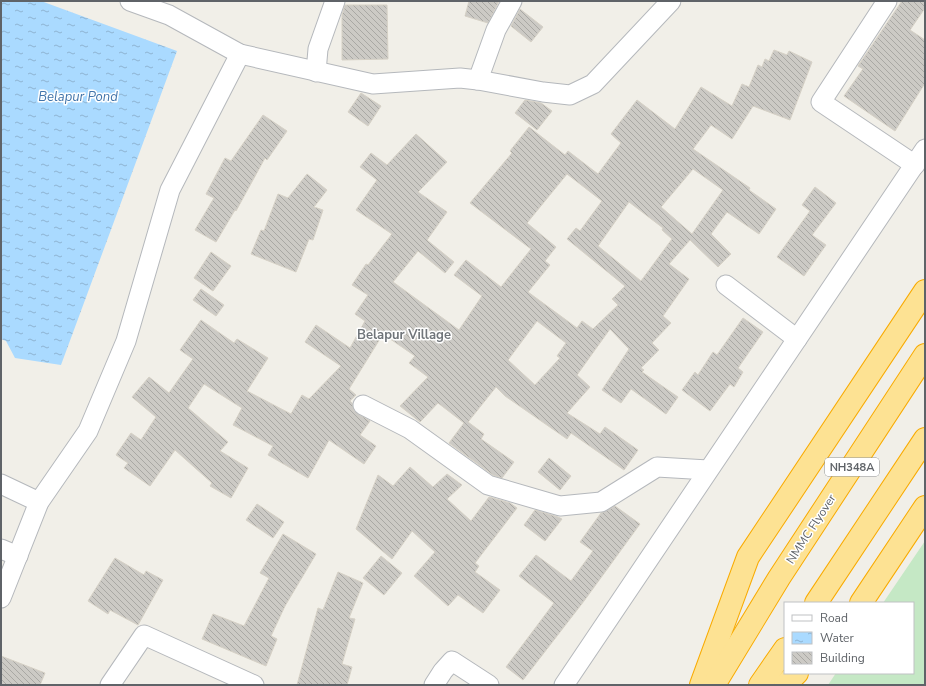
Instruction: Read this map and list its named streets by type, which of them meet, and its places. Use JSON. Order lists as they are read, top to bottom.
{
  "streets": {
    "highway": ["NH348A", "NMMC Flyover"]
  },
  "districts": ["Belapur Village"],
  "water": ["Belapur Pond"],
  "legend": ["Road", "Water", "Building"]
}
